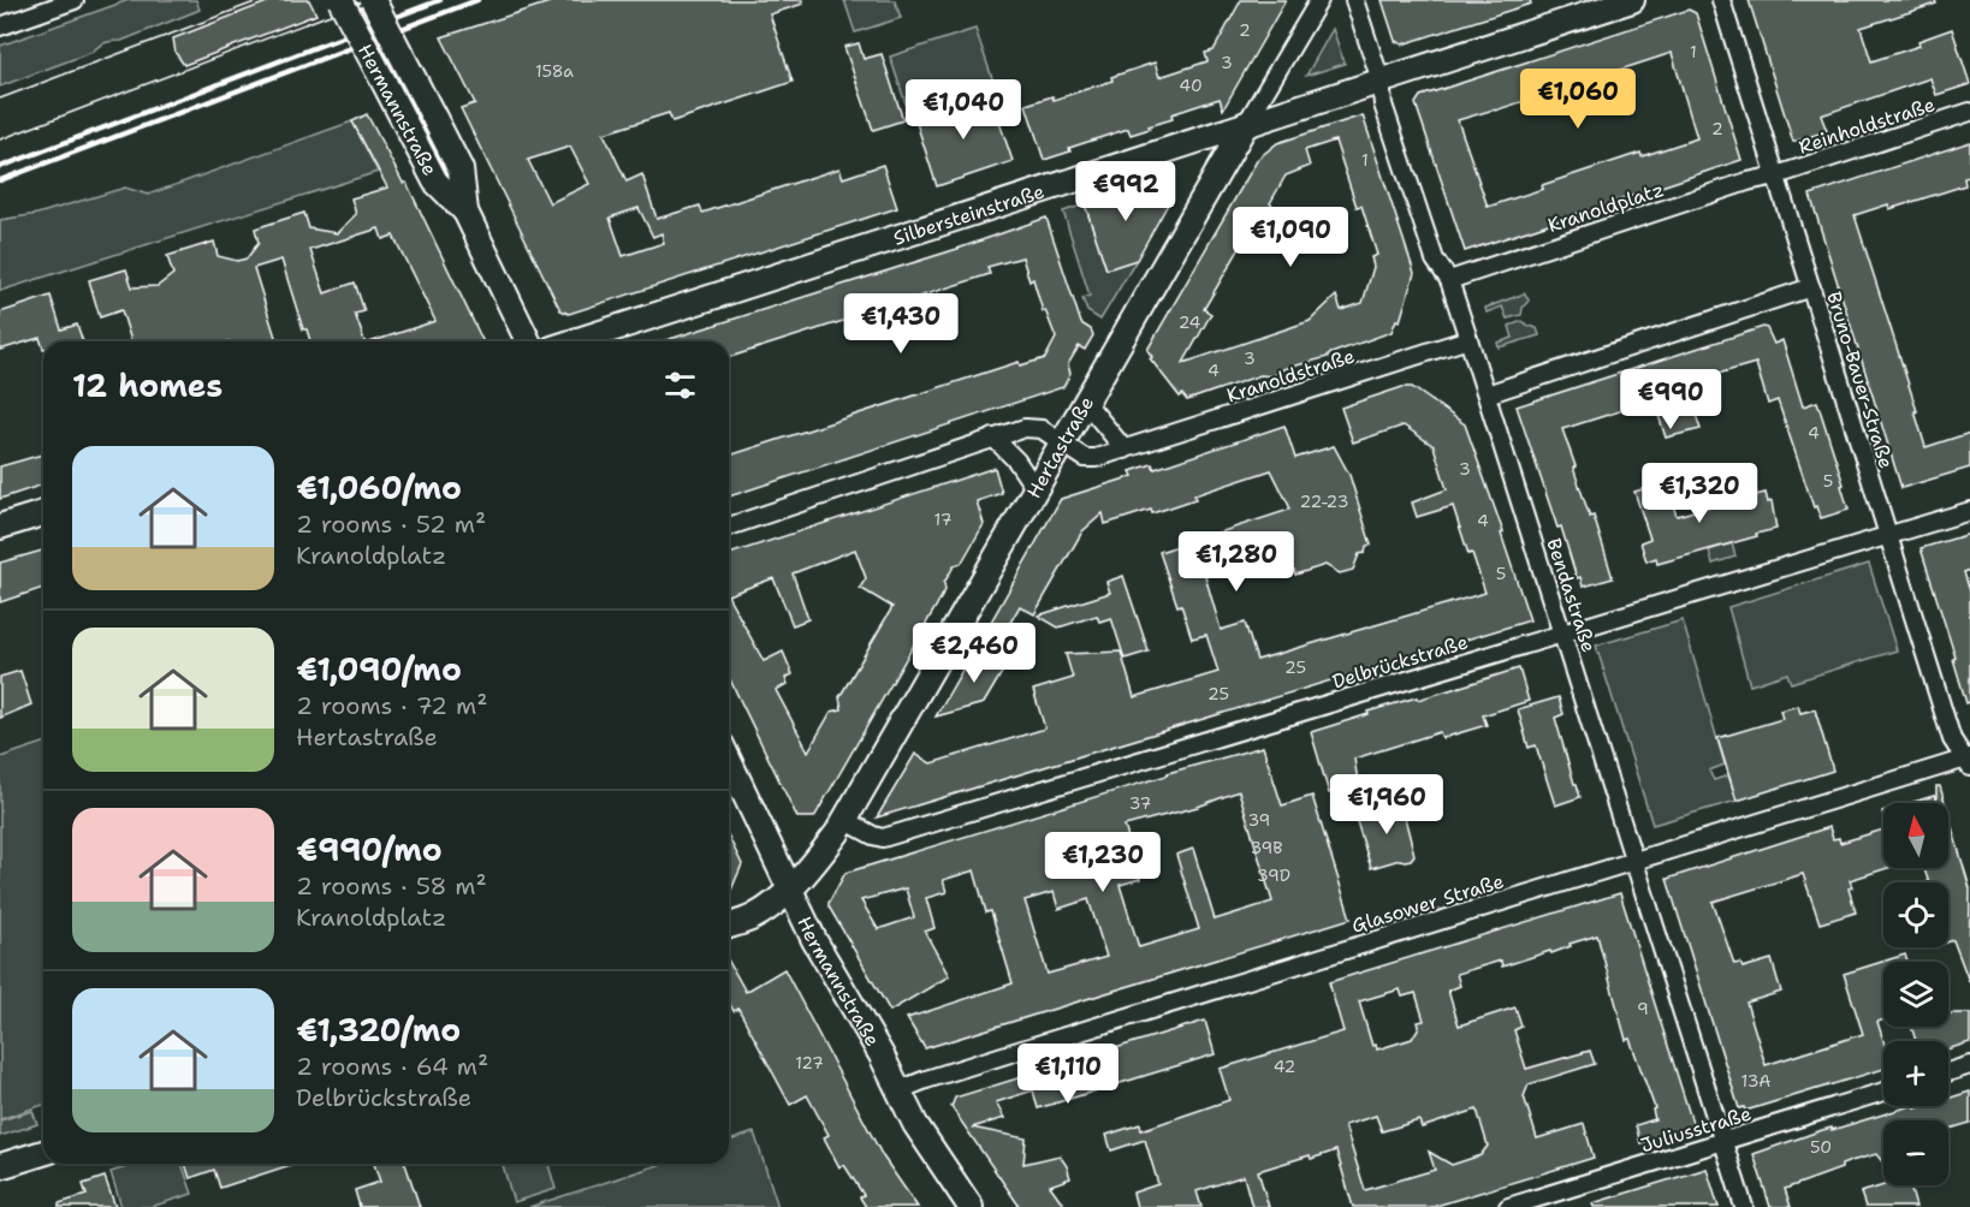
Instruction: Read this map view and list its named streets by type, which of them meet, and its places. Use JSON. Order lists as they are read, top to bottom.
{
  "streets": {
    "street": [
      "Hermannstraße",
      "Reinholdstraße",
      "Kranoldplatz",
      "Silbersteinstraße",
      "Kranoldstraße",
      "Bruno-Bauer-Straße",
      "Hertastraße",
      "Bendastraße",
      "Delbrückstraße",
      "Glasower Straße",
      "Juliusstraße"
    ]
  },
  "crossings": [
    ["Hermannstraße", "Hertastraße"],
    ["Hermannstraße", "Glasower Straße"],
    ["Reinholdstraße", "Kranoldplatz"],
    ["Reinholdstraße", "Bruno-Bauer-Straße"],
    ["Kranoldplatz", "Bruno-Bauer-Straße"],
    ["Kranoldplatz", "Bendastraße"],
    ["Silbersteinstraße", "Hertastraße"],
    ["Silbersteinstraße", "Bendastraße"],
    ["Kranoldstraße", "Hertastraße"],
    ["Kranoldstraße", "Bendastraße"],
    ["Bruno-Bauer-Straße", "Delbrückstraße"],
    ["Bruno-Bauer-Straße", "Glasower Straße"],
    ["Hertastraße", "Delbrückstraße"],
    ["Bendastraße", "Delbrückstraße"],
    ["Bendastraße", "Glasower Straße"],
    ["Bendastraße", "Juliusstraße"]
  ],
  "house_numbers": [
    "2",
    "1",
    "3",
    "158a",
    "40",
    "2",
    "1",
    "24",
    "3",
    "4",
    "4",
    "3",
    "5",
    "22-23",
    "17",
    "4",
    "5",
    "25",
    "25",
    "37",
    "39",
    "39B",
    "39D",
    "9",
    "127",
    "42",
    "13A",
    "50"
  ],
  "north": "top",
  "page": {
    "price": [
      "€1,060",
      "€1,040",
      "€992",
      "€1,090",
      "€1,430",
      "€990",
      "€1,320",
      "€1,280",
      "€2,460",
      "€1,960",
      "€1,230",
      "€1,110"
    ],
    "heading": "12 homes",
    "list": [
      {
        "name": "€1,060/mo",
        "note": "2 rooms · 52 m² · Kranoldplatz"
      },
      {
        "name": "€1,090/mo",
        "note": "2 rooms · 72 m² · Hertastraße"
      },
      {
        "name": "€990/mo",
        "note": "2 rooms · 58 m² · Kranoldplatz"
      },
      {
        "name": "€1,320/mo",
        "note": "2 rooms · 64 m² · Delbrückstraße"
      }
    ],
    "map_buttons": ["+", "−"]
  }
}
